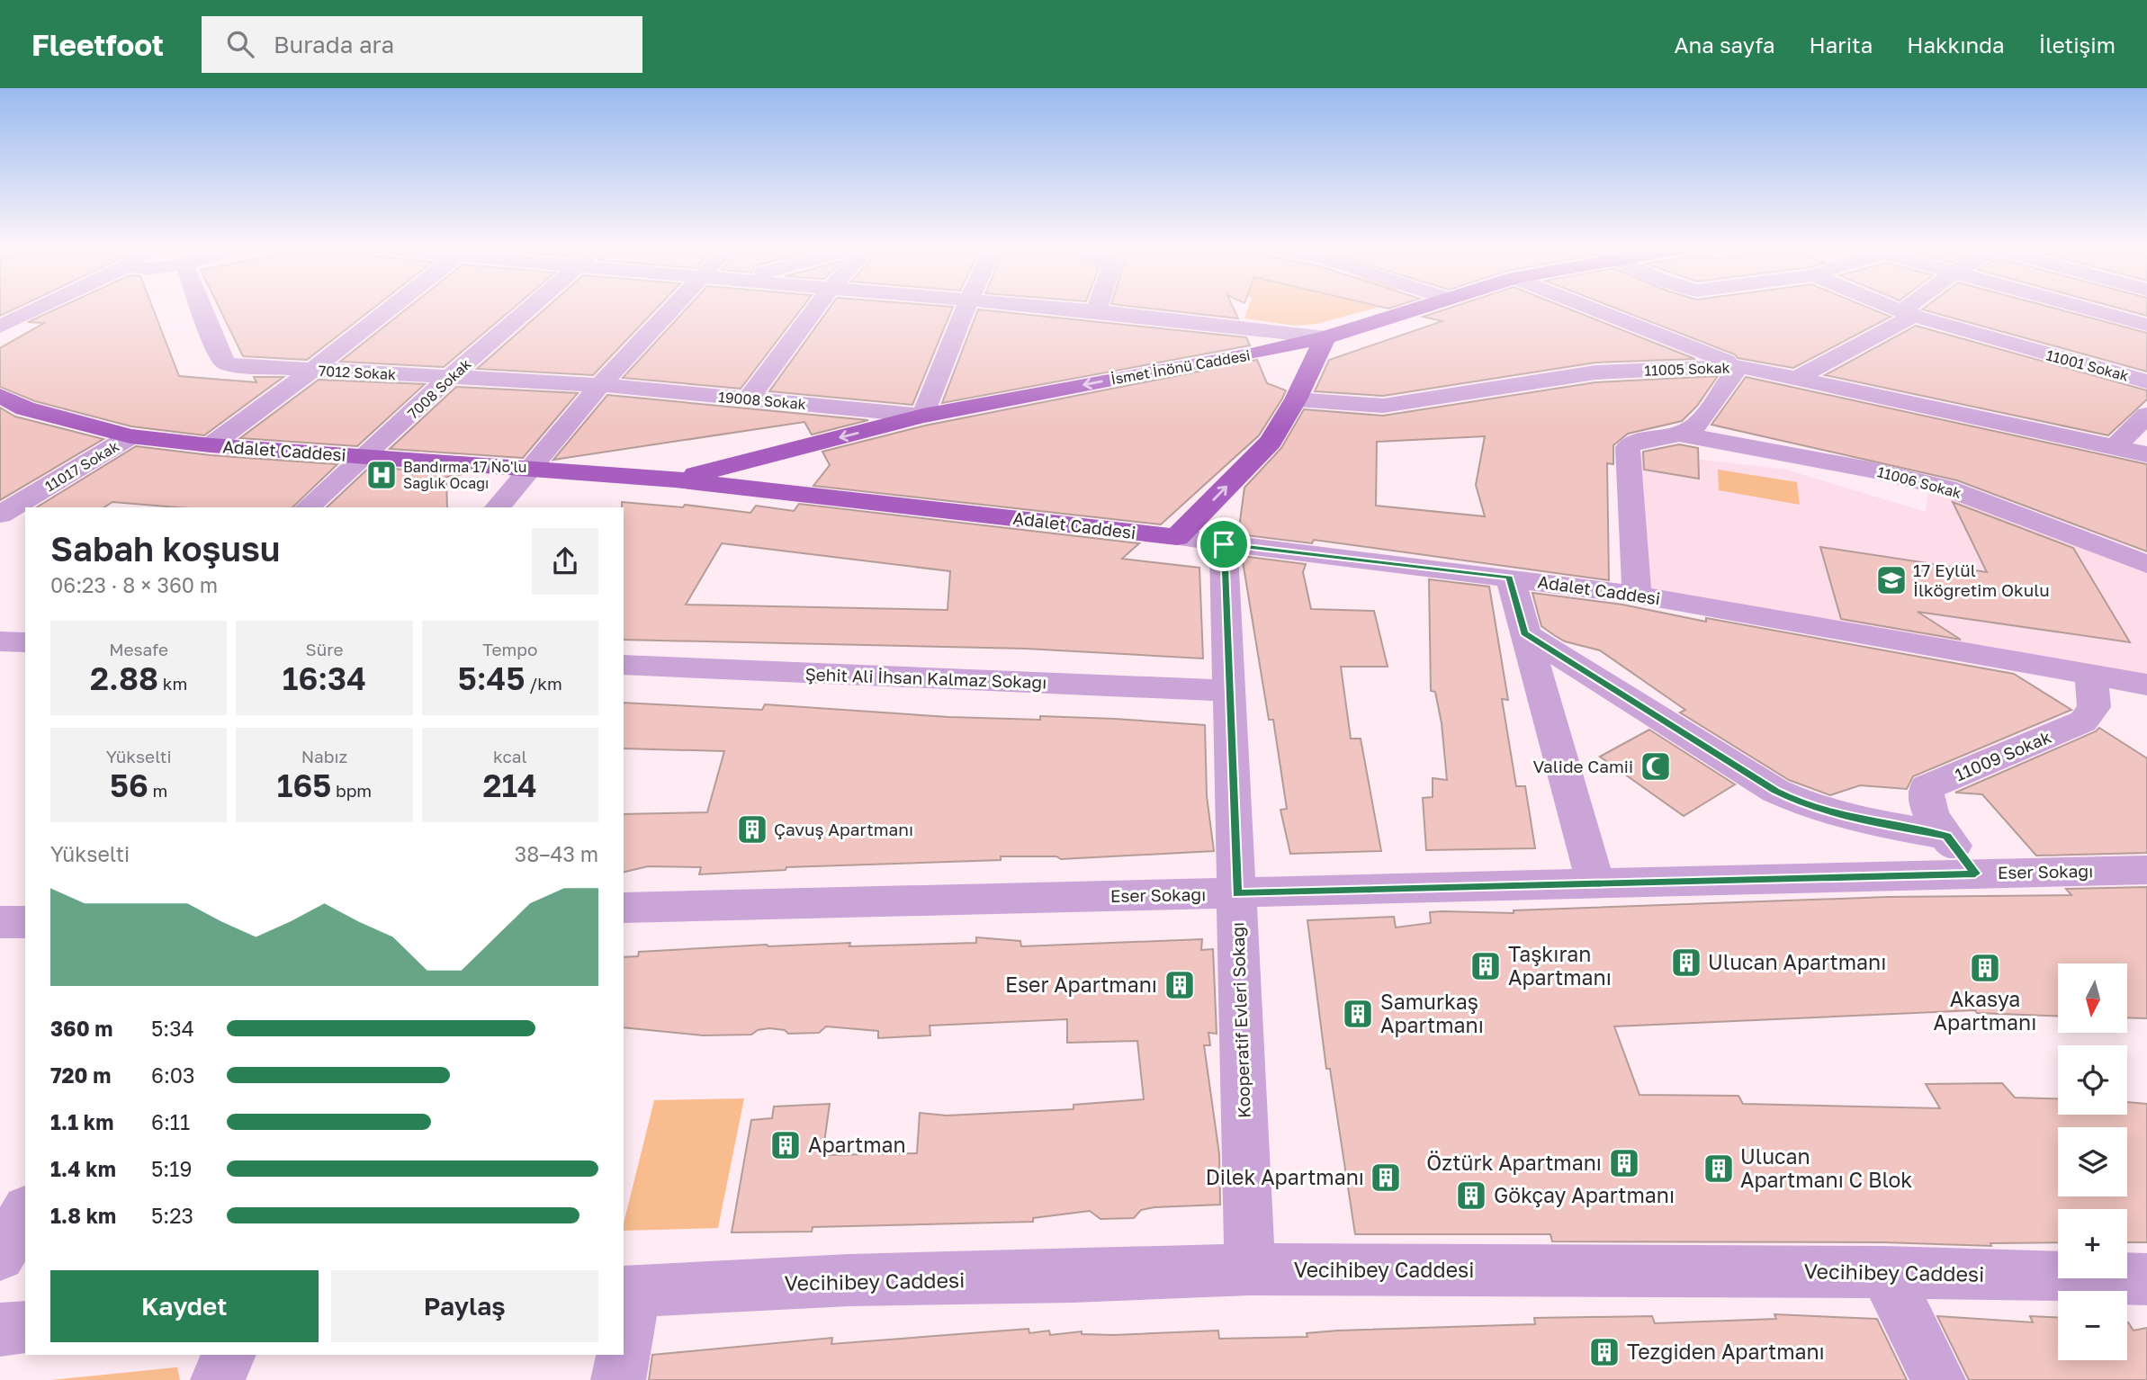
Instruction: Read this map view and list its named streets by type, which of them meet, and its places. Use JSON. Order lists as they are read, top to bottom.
{
  "streets": {
    "main road": ["İsmet İnönü Caddesi", "Adalet Caddesi"],
    "street": [
      "11001 Sokak",
      "11005 Sokak",
      "7012 Sokak",
      "7008 Sokak",
      "19008 Sokak",
      "11017 Sokak",
      "11006 Sokak",
      "Şehit Ali İhsan Kalmaz Sokağı",
      "11009 Sokak",
      "Eser Sokağı",
      "Kooperatif Evleri Sokağı",
      "Vecihibey Caddesi"
    ]
  },
  "crossings": [
    ["İsmet İnönü Caddesi", "19008 Sokak"],
    ["İsmet İnönü Caddesi", "Adalet Caddesi"],
    ["7012 Sokak", "7008 Sokak"],
    ["7012 Sokak", "19008 Sokak"],
    ["7008 Sokak", "Adalet Caddesi"],
    ["Adalet Caddesi", "11017 Sokak"],
    ["Adalet Caddesi", "11009 Sokak"],
    ["Adalet Caddesi", "Kooperatif Evleri Sokağı"],
    ["Şehit Ali İhsan Kalmaz Sokağı", "Kooperatif Evleri Sokağı"],
    ["Eser Sokağı", "Kooperatif Evleri Sokağı"],
    ["Kooperatif Evleri Sokağı", "Vecihibey Caddesi"]
  ],
  "one_way": ["İsmet İnönü Caddesi"],
  "places": {
    "hospital": ["Bandırma 17 No'lu Sağlık Ocağı"],
    "school or university": ["17 Eylül İlköğretim Okulu"],
    "mosque": ["Valide Camii"],
    "building": [
      "Çavuş Apartmanı",
      "Ulucan Apartmanı",
      "Taşkıran Apartmanı",
      "Akasya Apartmanı",
      "Eser Apartmanı",
      "Samurkaş Apartmanı",
      "Apartman",
      "Öztürk Apartmanı",
      "Ulucan Apartmanı C Blok",
      "Dilek Apartmanı",
      "Gökçay Apartmanı",
      "Tezgiden Apartmanı"
    ]
  },
  "north": "bottom",
  "page": {
    "header": "Fleetfoot",
    "search": "Burada ara",
    "nav": [
      "Ana sayfa",
      "Harita",
      "Hakkında",
      "İletişim"
    ],
    "heading": ["Sabah koşusu", "06:23 · 8 × 360 m"],
    "stats": [
      ["Mesafe", "2.88 km"],
      ["Süre", "16:34"],
      ["Tempo", "5:45 /km"],
      ["Yükselti", "56 m"],
      ["Nabız", "165 bpm"],
      ["kcal", "214"]
    ],
    "chart": ["Yükselti", "38–43 m"],
    "map_buttons": ["+", "−"],
    "list": [
      {
        "name": "360 m",
        "note": "5:34"
      },
      {
        "name": "720 m",
        "note": "6:03"
      },
      {
        "name": "1.1 km",
        "note": "6:11"
      },
      {
        "name": "1.4 km",
        "note": "5:19"
      },
      {
        "name": "1.8 km",
        "note": "5:23"
      }
    ],
    "buttons": ["Kaydet", "Paylaş"]
  }
}
